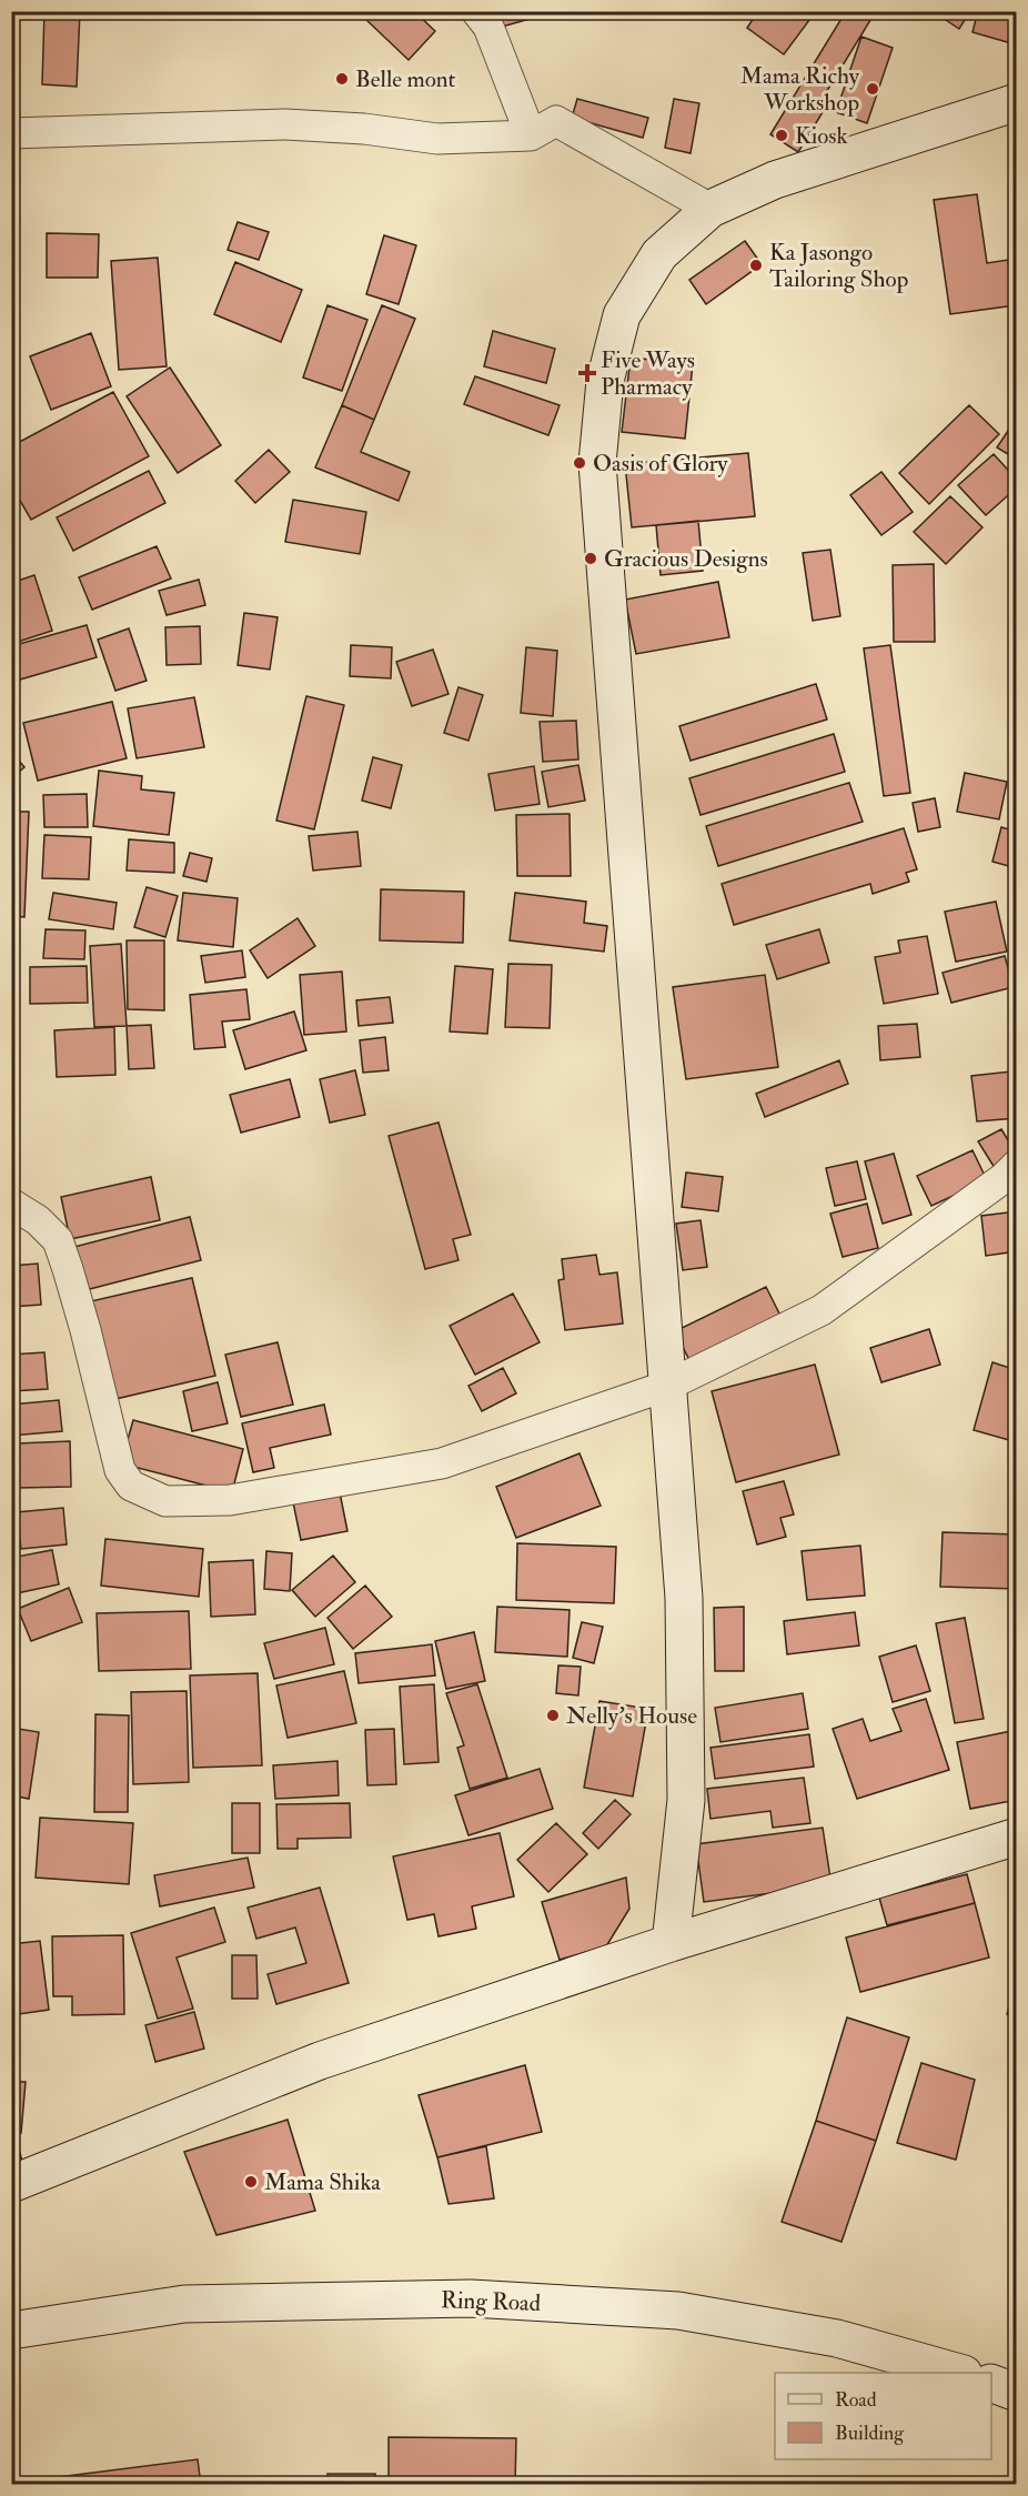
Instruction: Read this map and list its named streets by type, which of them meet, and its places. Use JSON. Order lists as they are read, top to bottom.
{
  "streets": {
    "street": ["Ring Road"]
  },
  "places": {
    "other": [
      "Belle mont",
      "Mama Richy Workshop",
      "Kiosk",
      "Ka Jasongo Tailoring Shop",
      "Oasis of Glory",
      "Gracious Designs",
      "Nelly's House",
      "Mama Shika"
    ],
    "health": ["Five Ways Pharmacy"]
  },
  "legend": ["Road", "Building"]
}
